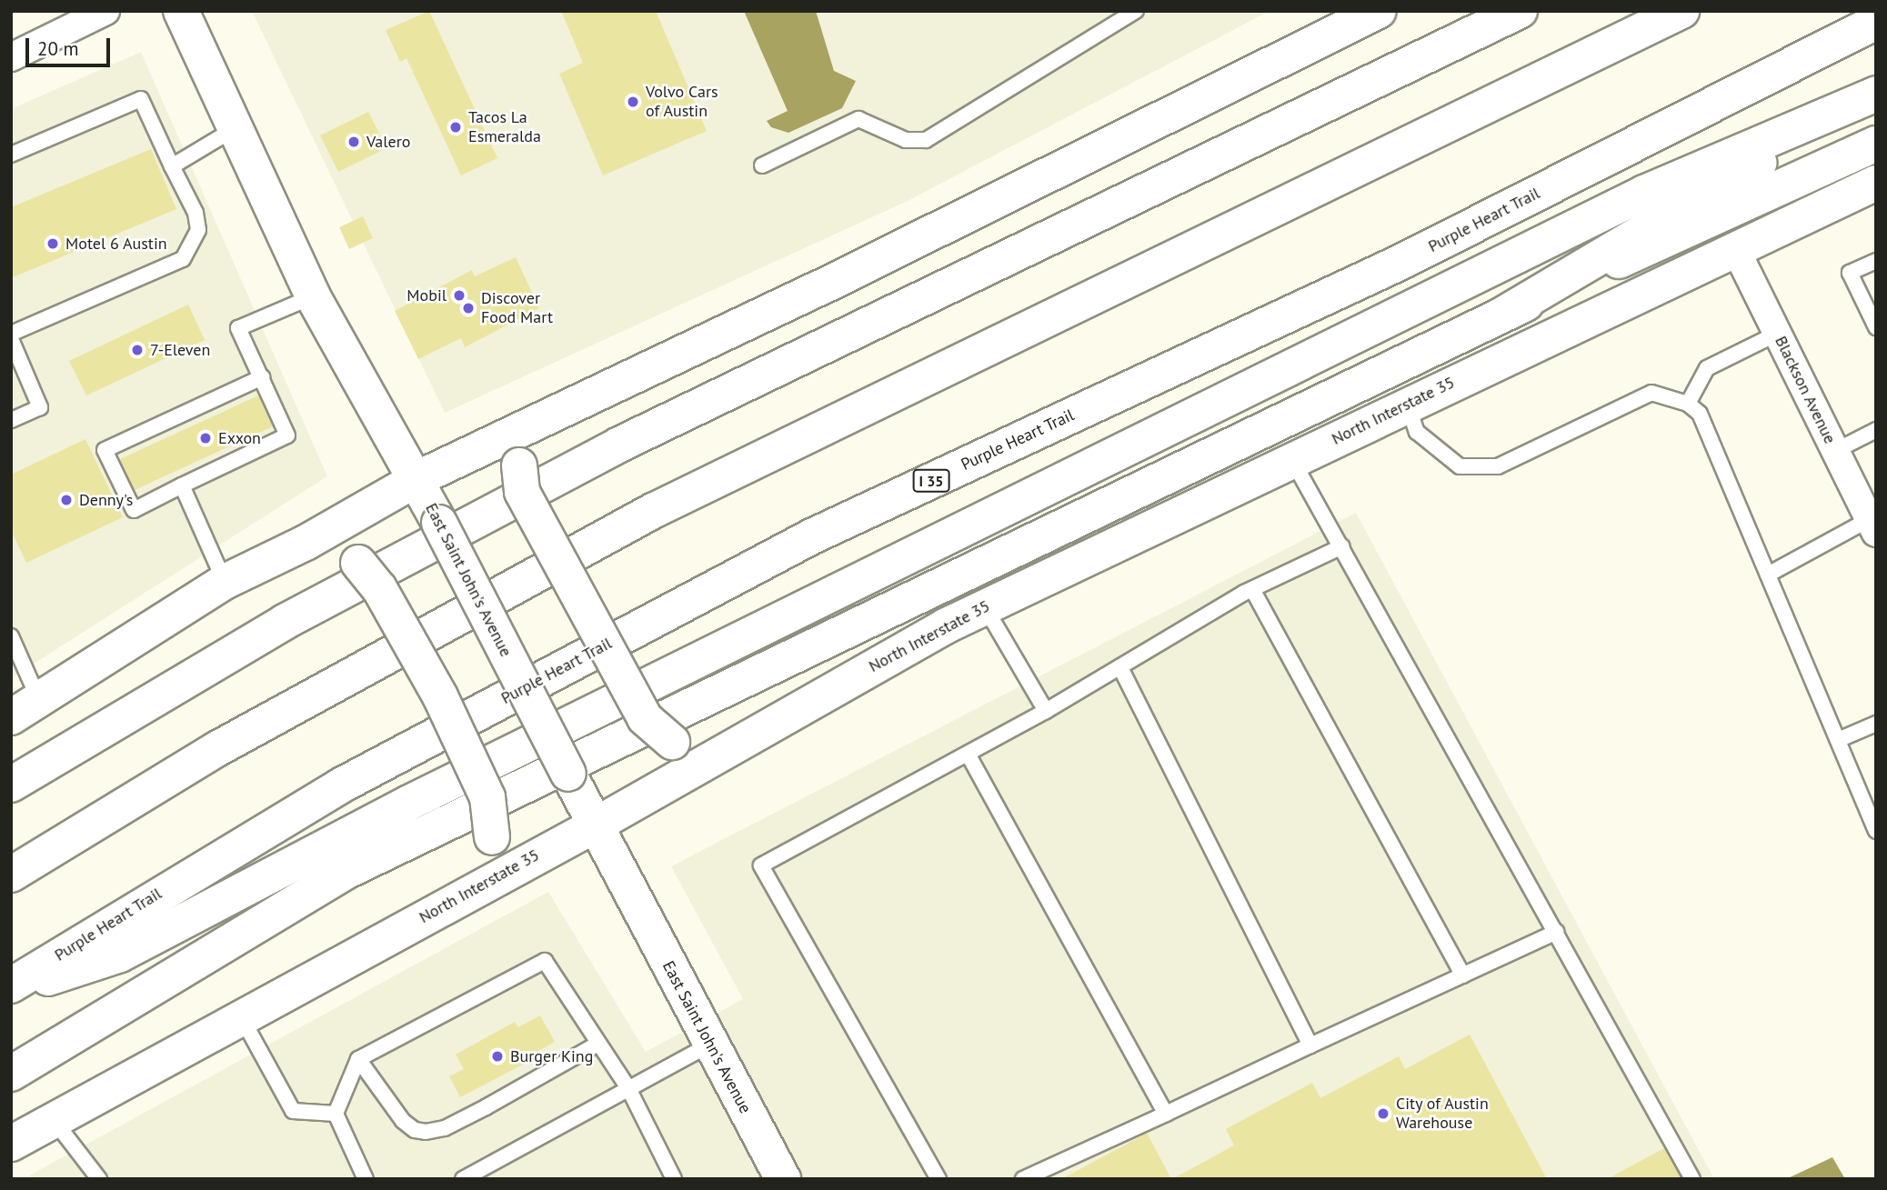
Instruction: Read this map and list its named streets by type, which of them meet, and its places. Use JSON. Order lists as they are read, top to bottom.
{
  "streets": {
    "main road": [
      "Purple Heart Trail",
      "North Interstate 35",
      "I 35",
      "East Saint John's Avenue"
    ],
    "street": ["Blackson Avenue"]
  },
  "crossings": [
    ["Blackson Avenue", "North Interstate 35"],
    ["North Interstate 35", "East Saint John's Avenue"]
  ],
  "places": [
    "Volvo Cars of Austin",
    "Tacos La Esmeralda",
    "Valero",
    "Motel 6 Austin",
    "Mobil",
    "Discover Food Mart",
    "7-Eleven",
    "Exxon",
    "Denny's",
    "Burger King",
    "City of Austin Warehouse"
  ],
  "scale_bar": "20 m"
}
